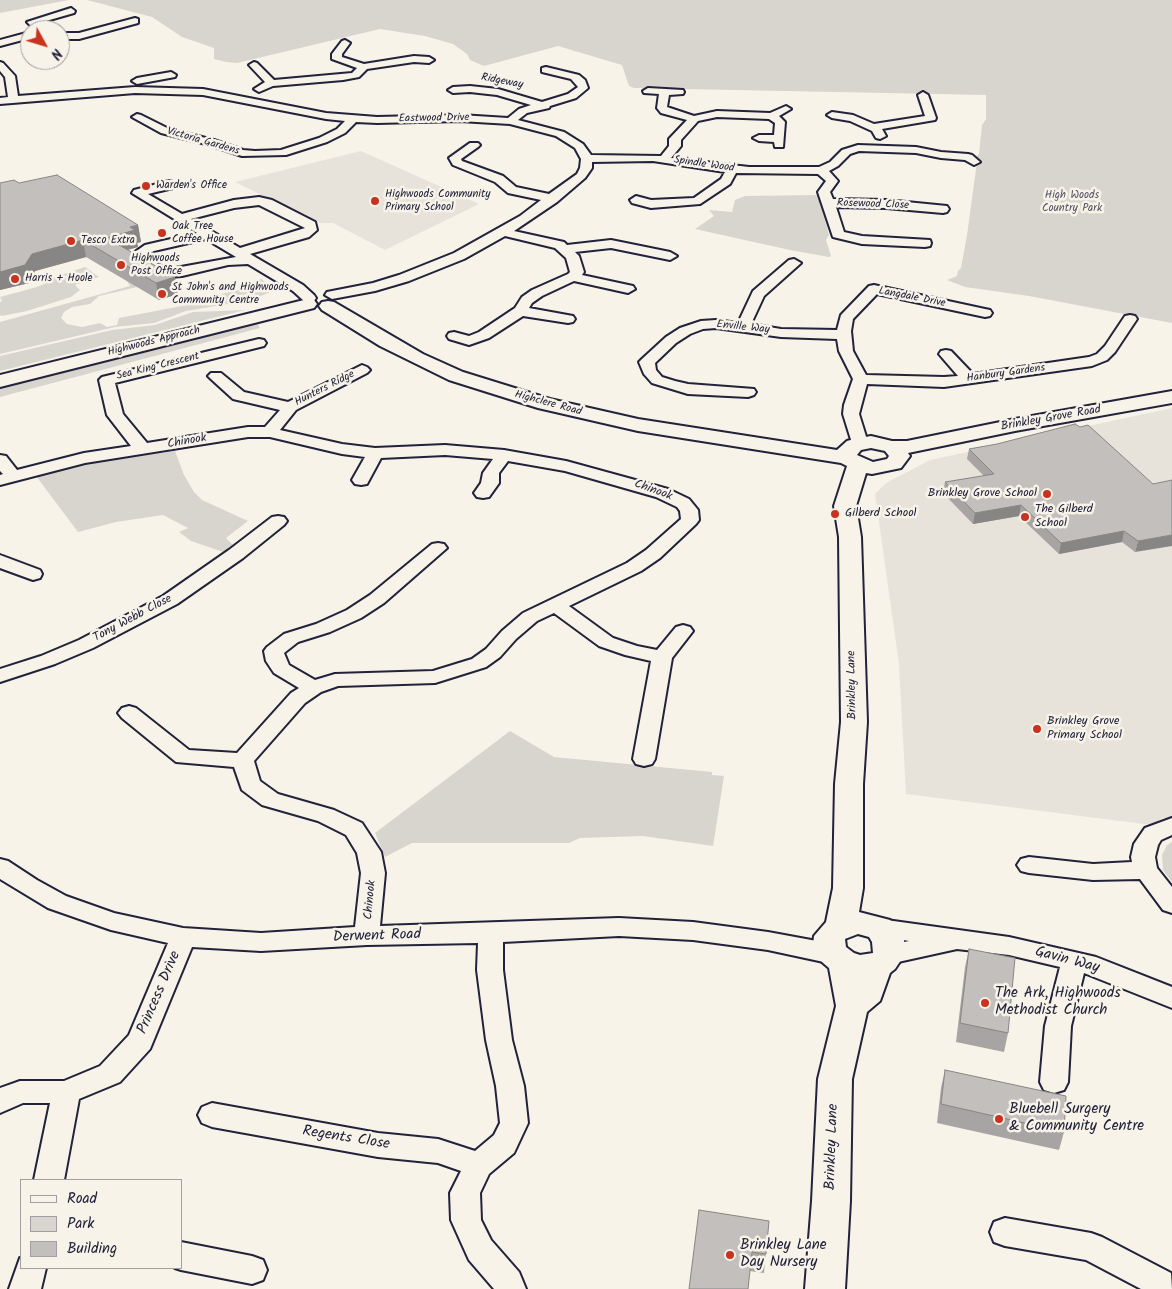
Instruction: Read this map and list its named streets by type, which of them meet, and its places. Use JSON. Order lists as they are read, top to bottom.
{
  "streets": {
    "street": [
      "Ridgeway",
      "Eastwood Drive",
      "Victoria Gardens",
      "Spindle Wood",
      "Rosewood Close",
      "Langdale Drive",
      "Enville Way",
      "Highwoods Approach",
      "Sea King Crescent",
      "Hanbury Gardens",
      "Hunters Ridge",
      "Highclere Road",
      "Brinkley Grove Road",
      "Chinook",
      "Tony Webb Close",
      "Brinkley Lane",
      "Derwent Road",
      "Gavin Way",
      "Princess Drive",
      "Regents Close"
    ]
  },
  "crossings": [
    ["Eastwood Drive", "Victoria Gardens"],
    ["Eastwood Drive", "Spindle Wood"],
    ["Langdale Drive", "Enville Way"],
    ["Langdale Drive", "Hanbury Gardens"],
    ["Highwoods Approach", "Highclere Road"],
    ["Sea King Crescent", "Chinook"],
    ["Hunters Ridge", "Chinook"],
    ["Highclere Road", "Brinkley Grove Road"],
    ["Highclere Road", "Brinkley Lane"],
    ["Brinkley Grove Road", "Brinkley Lane"],
    ["Chinook", "Derwent Road"],
    ["Brinkley Lane", "Derwent Road"],
    ["Brinkley Lane", "Gavin Way"],
    ["Derwent Road", "Gavin Way"],
    ["Derwent Road", "Princess Drive"]
  ],
  "parks": ["High Woods Country Park"],
  "places": [
    "Warden's Office",
    "Highwoods Community Primary School",
    "Oak Tree Coffee House",
    "Tesco Extra",
    "Highwoods Post Office",
    "Harris + Hoole",
    "St John's and Highwoods Community Centre",
    "Brinkley Grove School",
    "Gilberd School",
    "The Gilberd School",
    "Brinkley Grove Primary School",
    "The Ark, Highwoods Methodist Church",
    "Bluebell Surgery & Community Centre",
    "Brinkley Lane Day Nursery"
  ],
  "legend": ["Road", "Park", "Building"],
  "north": "bottom right"
}
